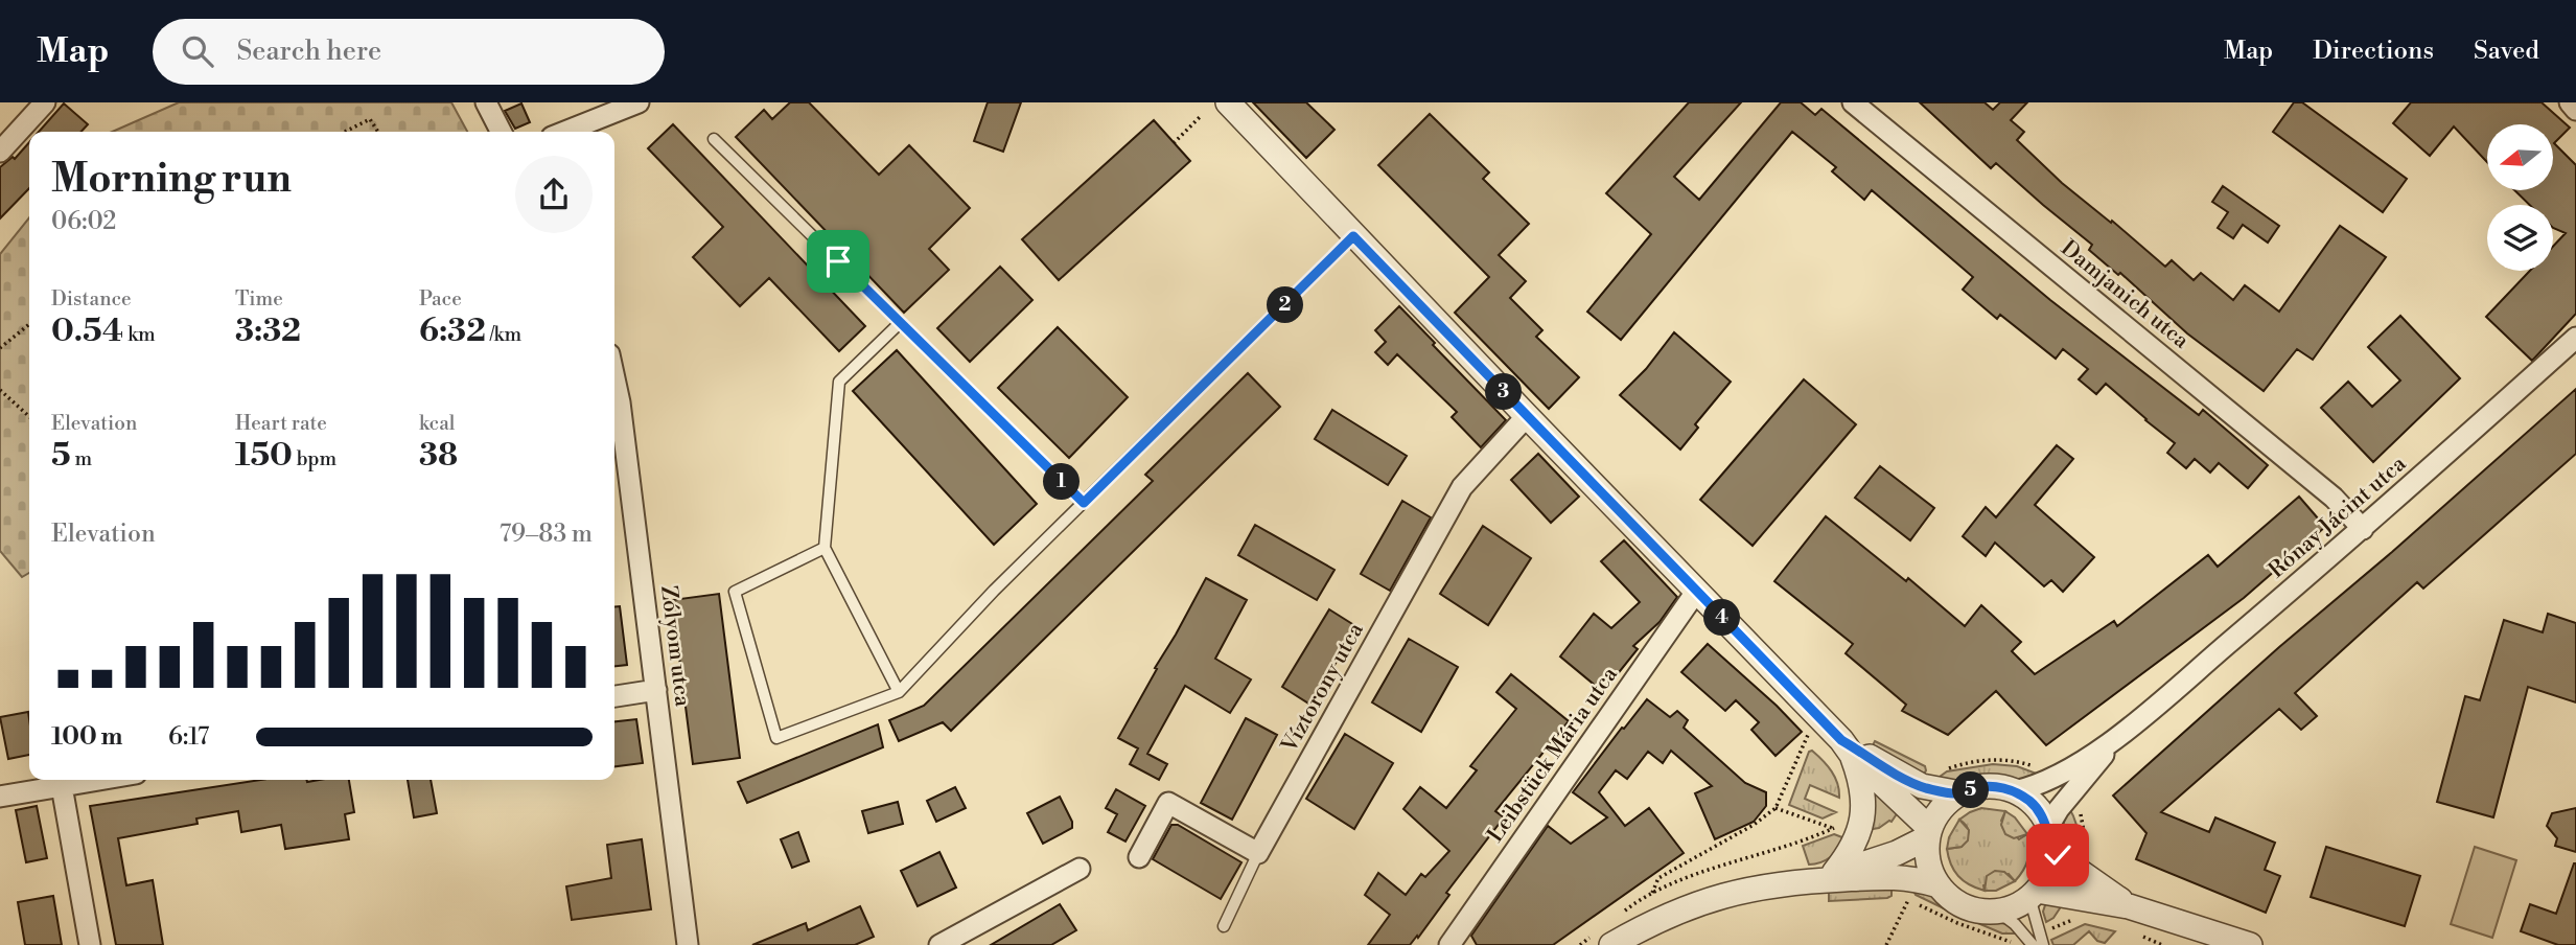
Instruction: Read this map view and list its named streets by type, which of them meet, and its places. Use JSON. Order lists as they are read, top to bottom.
{
  "streets": {
    "street": [
      "Damjanich utca",
      "Rónay Jácint utca",
      "Zólyom utca",
      "Víztorony utca",
      "Leibstück Mária utca"
    ]
  },
  "crossings": [
    ["Damjanich utca", "Rónay Jácint utca"]
  ],
  "north": "left",
  "page": {
    "header": "Map",
    "search": "Search here",
    "nav": ["Map", "Directions", "Saved"],
    "heading": ["Morning run", "06:02"],
    "stats": [
      ["Distance", "0.54 km"],
      ["Time", "3:32"],
      ["Pace", "6:32 /km"],
      ["Elevation", "5 m"],
      ["Heart rate", "150 bpm"],
      ["kcal", "38"]
    ],
    "pins": [
      "2",
      "3",
      "1",
      "4",
      "5"
    ],
    "chart": ["Elevation", "79–83 m"],
    "list": [
      {
        "name": "100 m",
        "note": "6:17"
      }
    ]
  }
}
